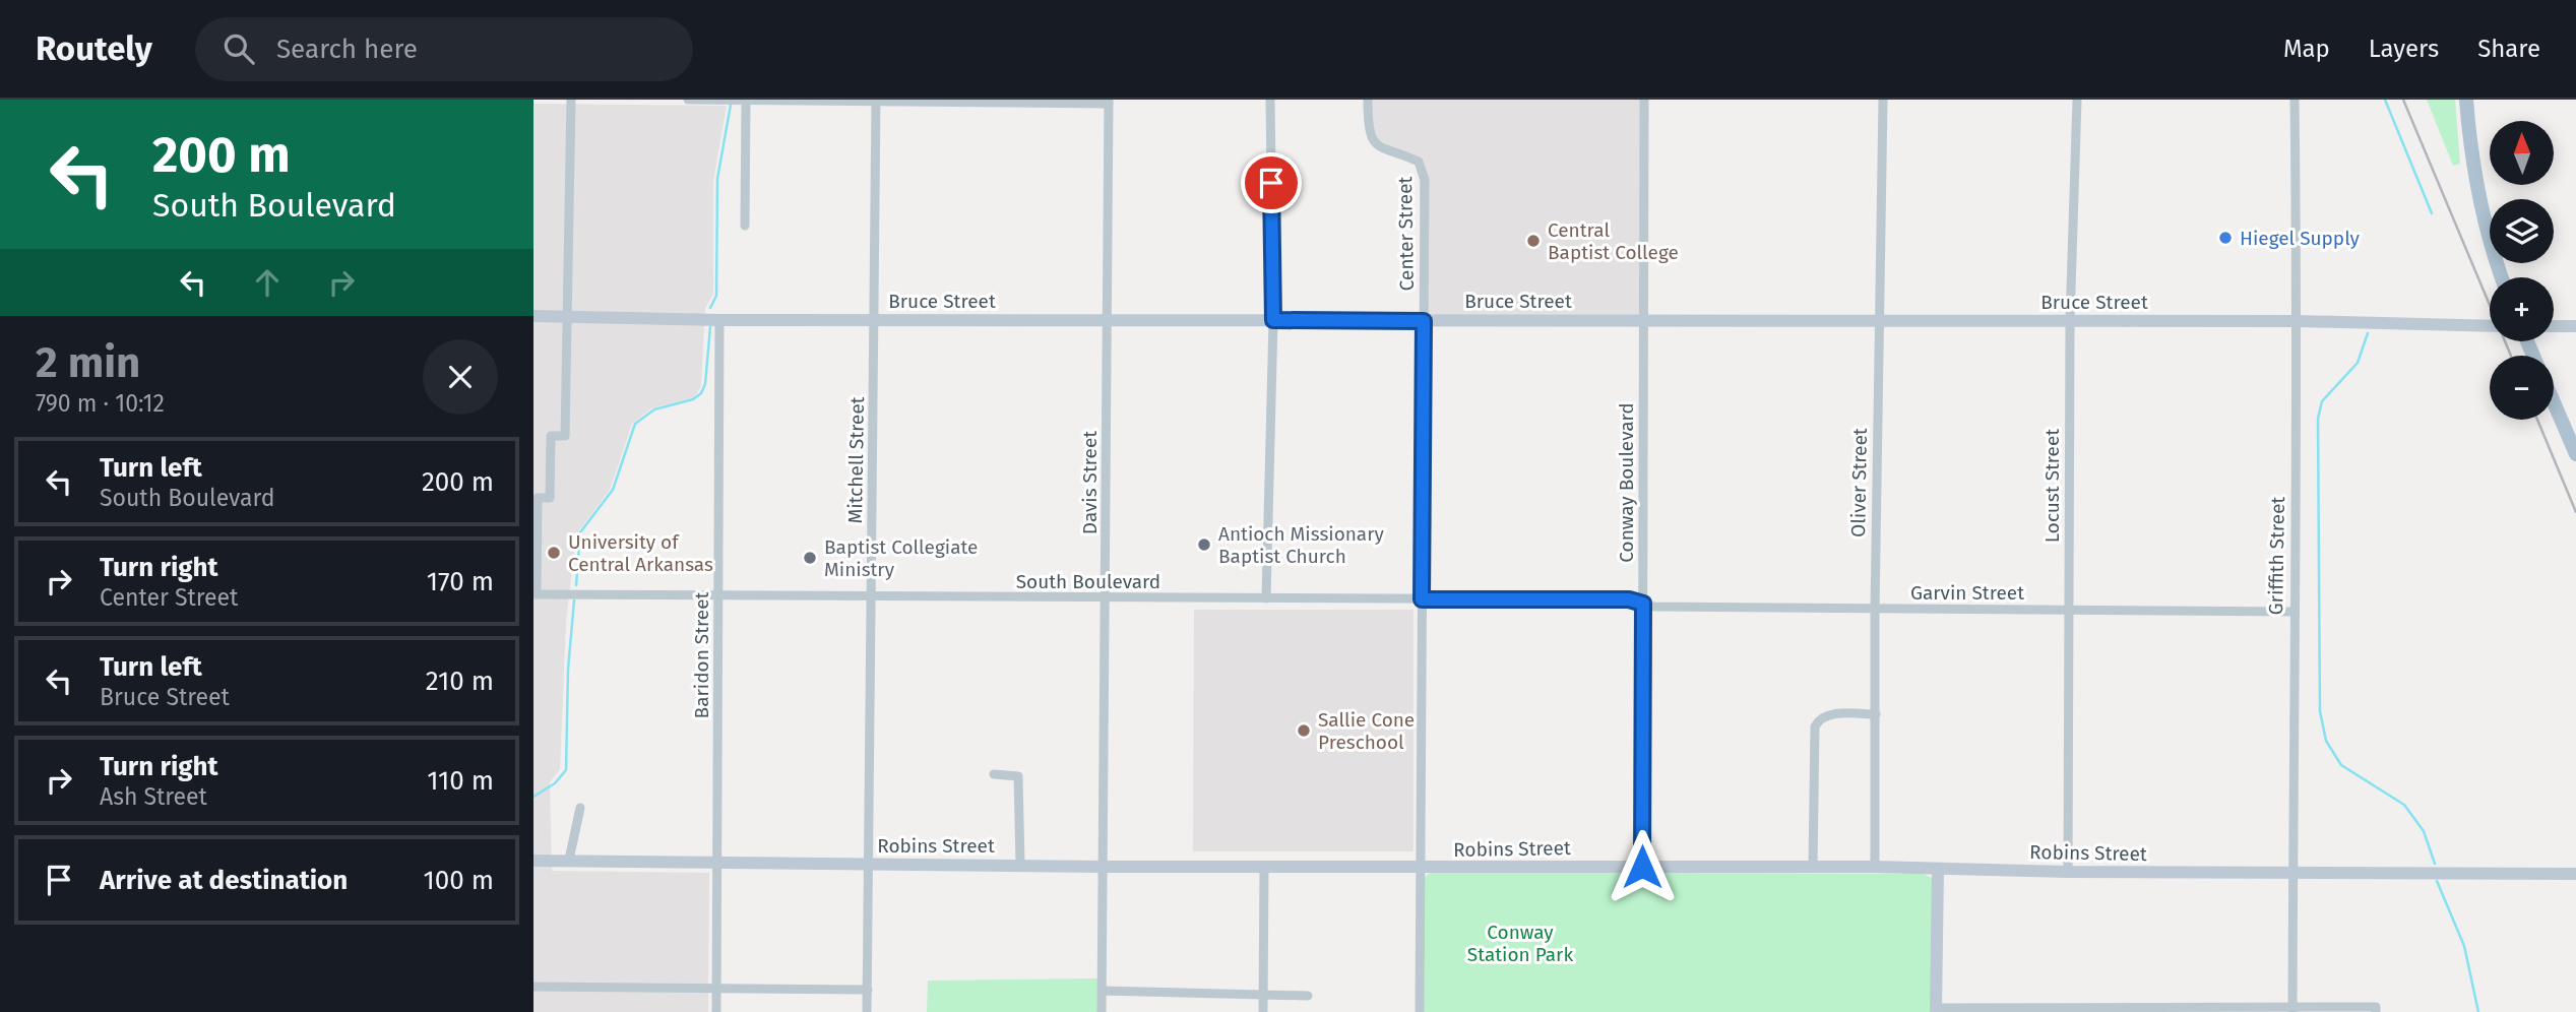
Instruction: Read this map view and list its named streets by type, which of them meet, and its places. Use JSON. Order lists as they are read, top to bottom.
{
  "streets": {
    "street": [
      "Center Street",
      "Bruce Street",
      "Mitchell Street",
      "Davis Street",
      "Conway Boulevard",
      "Oliver Street",
      "Locust Street",
      "Griffith Street",
      "South Boulevard",
      "Garvin Street",
      "Baridon Street",
      "Robins Street"
    ]
  },
  "crossings": [
    ["Center Street", "Bruce Street"],
    ["Center Street", "South Boulevard"],
    ["Center Street", "Robins Street"],
    ["Bruce Street", "Mitchell Street"],
    ["Bruce Street", "Davis Street"],
    ["Bruce Street", "Conway Boulevard"],
    ["Bruce Street", "Oliver Street"],
    ["Bruce Street", "Locust Street"],
    ["Bruce Street", "Griffith Street"],
    ["Bruce Street", "Baridon Street"],
    ["Mitchell Street", "South Boulevard"],
    ["Mitchell Street", "Robins Street"],
    ["Davis Street", "South Boulevard"],
    ["Davis Street", "Robins Street"],
    ["Conway Boulevard", "South Boulevard"],
    ["Conway Boulevard", "Garvin Street"],
    ["Conway Boulevard", "Robins Street"],
    ["Oliver Street", "Garvin Street"],
    ["Oliver Street", "Robins Street"],
    ["Locust Street", "Garvin Street"],
    ["Locust Street", "Robins Street"],
    ["Griffith Street", "Garvin Street"],
    ["Griffith Street", "Robins Street"],
    ["South Boulevard", "Garvin Street"],
    ["South Boulevard", "Baridon Street"],
    ["Baridon Street", "Robins Street"]
  ],
  "parks": ["Conway Station Park"],
  "places": [
    "Hiegel Supply",
    "Central Baptist College",
    "Antioch Missionary Baptist Church",
    "University of Central Arkansas",
    "Baptist Collegiate Ministry",
    "Sallie Cone Preschool"
  ],
  "north": "top",
  "page": {
    "header": "Routely",
    "search": "Search here",
    "nav": ["Map", "Layers", "Share"],
    "turn": ["200 m", "South Boulevard"],
    "map_buttons": ["+", "−"],
    "heading": ["2 min", "790 m · 10:12"],
    "list": [
      {
        "name": "Turn left",
        "note": "South Boulevard",
        "value": "200 m"
      },
      {
        "name": "Turn right",
        "note": "Center Street",
        "value": "170 m"
      },
      {
        "name": "Turn left",
        "note": "Bruce Street",
        "value": "210 m"
      },
      {
        "name": "Turn right",
        "note": "Ash Street",
        "value": "110 m"
      },
      {
        "name": "Arrive at destination",
        "value": "100 m"
      }
    ]
  }
}
